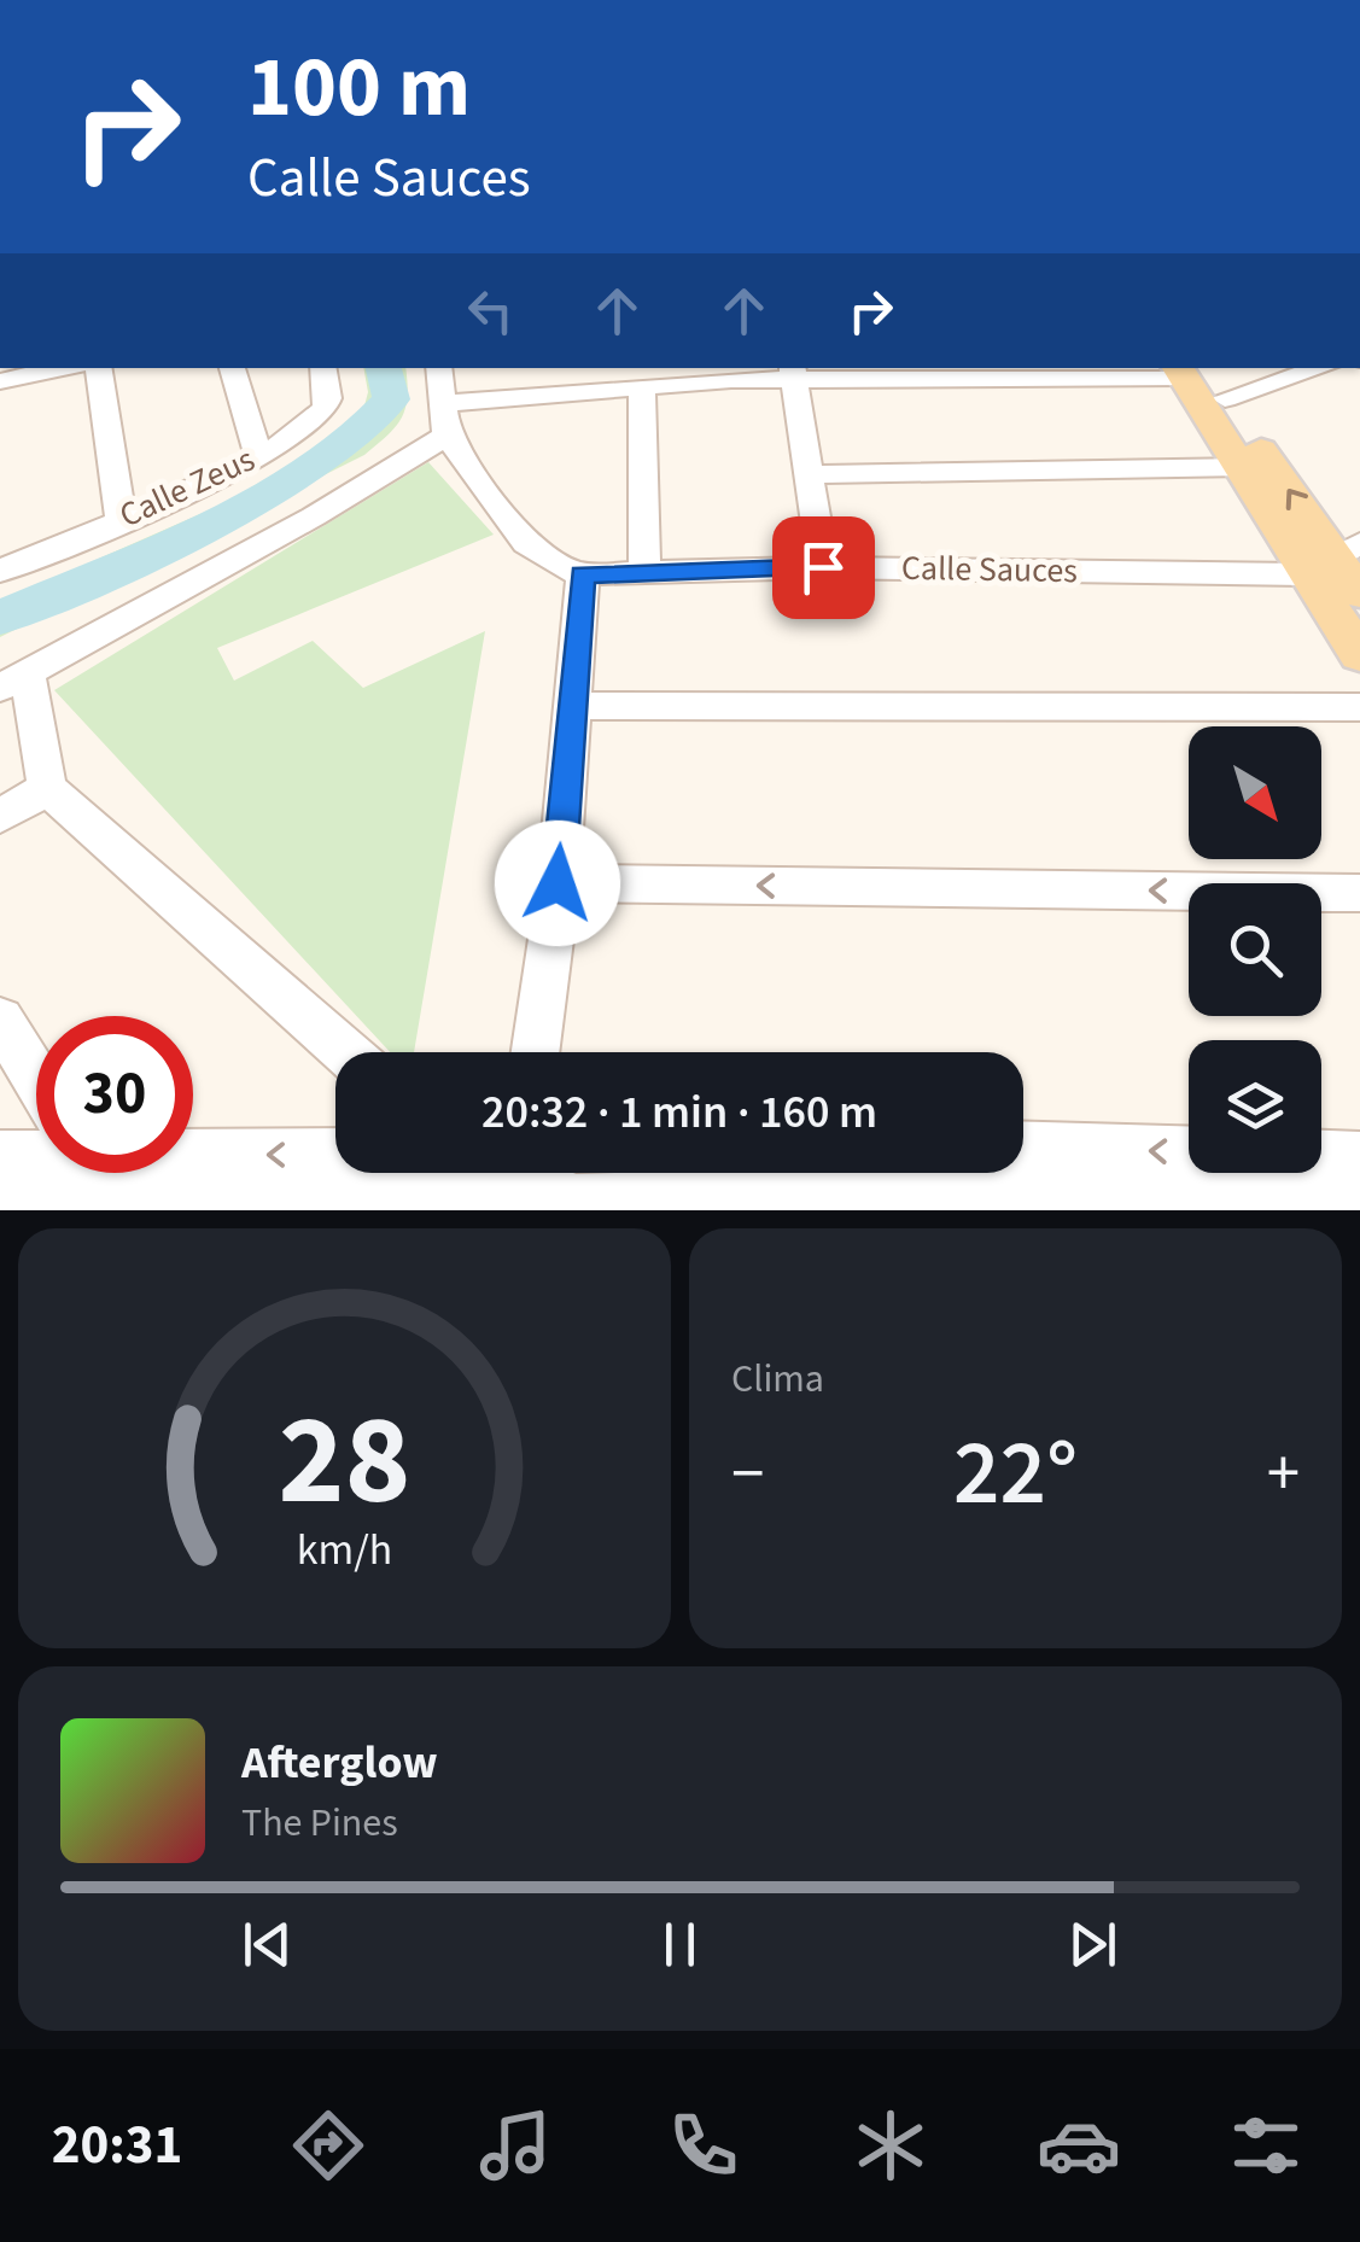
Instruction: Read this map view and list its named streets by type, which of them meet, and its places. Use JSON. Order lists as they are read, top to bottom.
{
  "streets": {
    "street": ["Calle Zeus", "Calle Sauces"]
  },
  "north": "bottom right",
  "page": {
    "turn": ["100 m", "Calle Sauces"],
    "limit": "30",
    "trip": "20:32 · 1 min · 160 m",
    "tile": "Clima",
    "heat": ["−", "22°", "+"],
    "song": ["Afterglow", "The Pines"],
    "tabs": "20:31",
    "gauge": ["28", "km/h"]
  }
}
